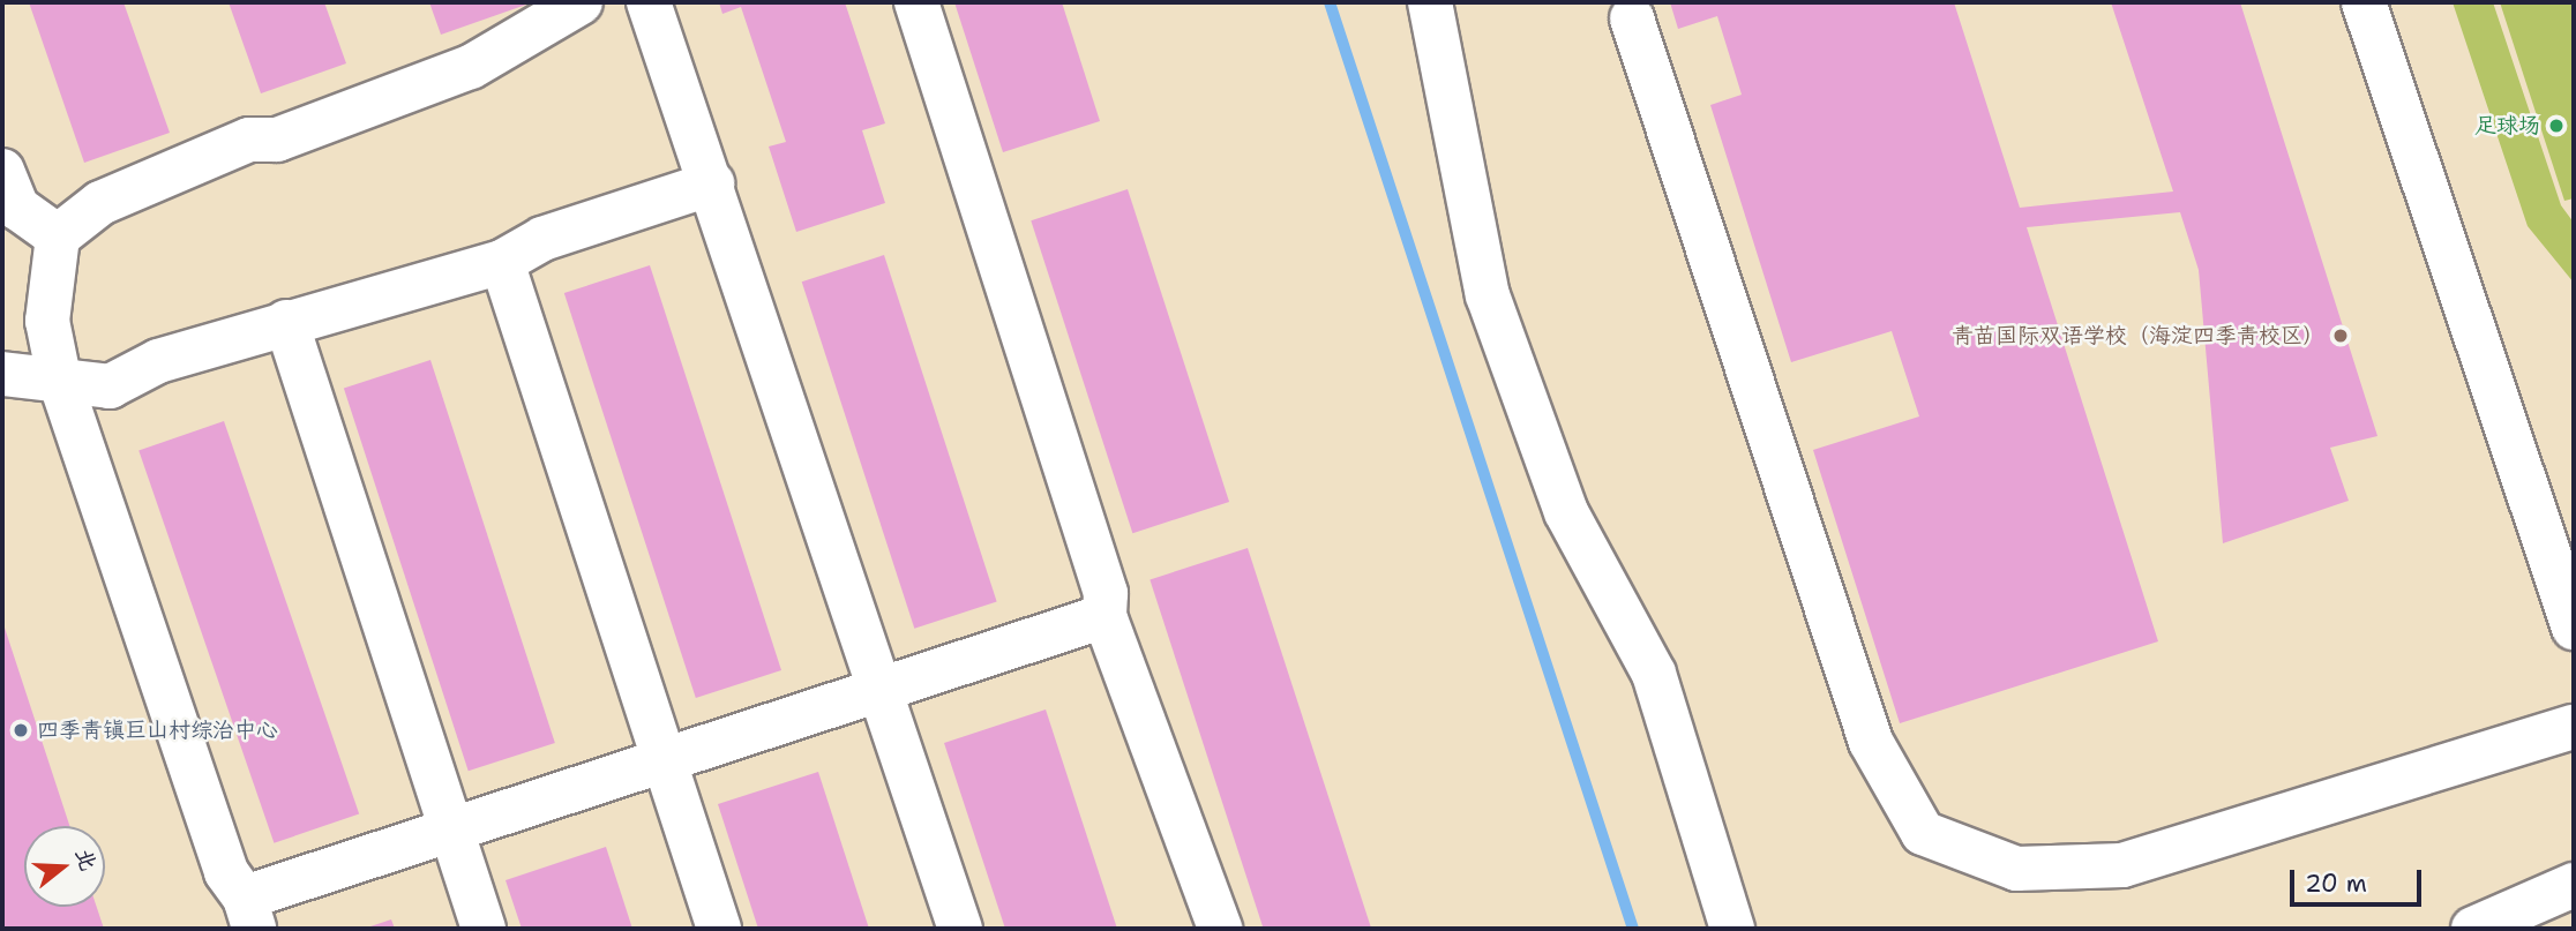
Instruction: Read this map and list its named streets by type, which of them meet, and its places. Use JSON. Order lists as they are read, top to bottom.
{
  "places": ["足球场", "青苗国际双语学校（海淀四季青校区）", "四季青镇巨山村综治中心"],
  "scale_bar": "20 m",
  "north": "right"
}
